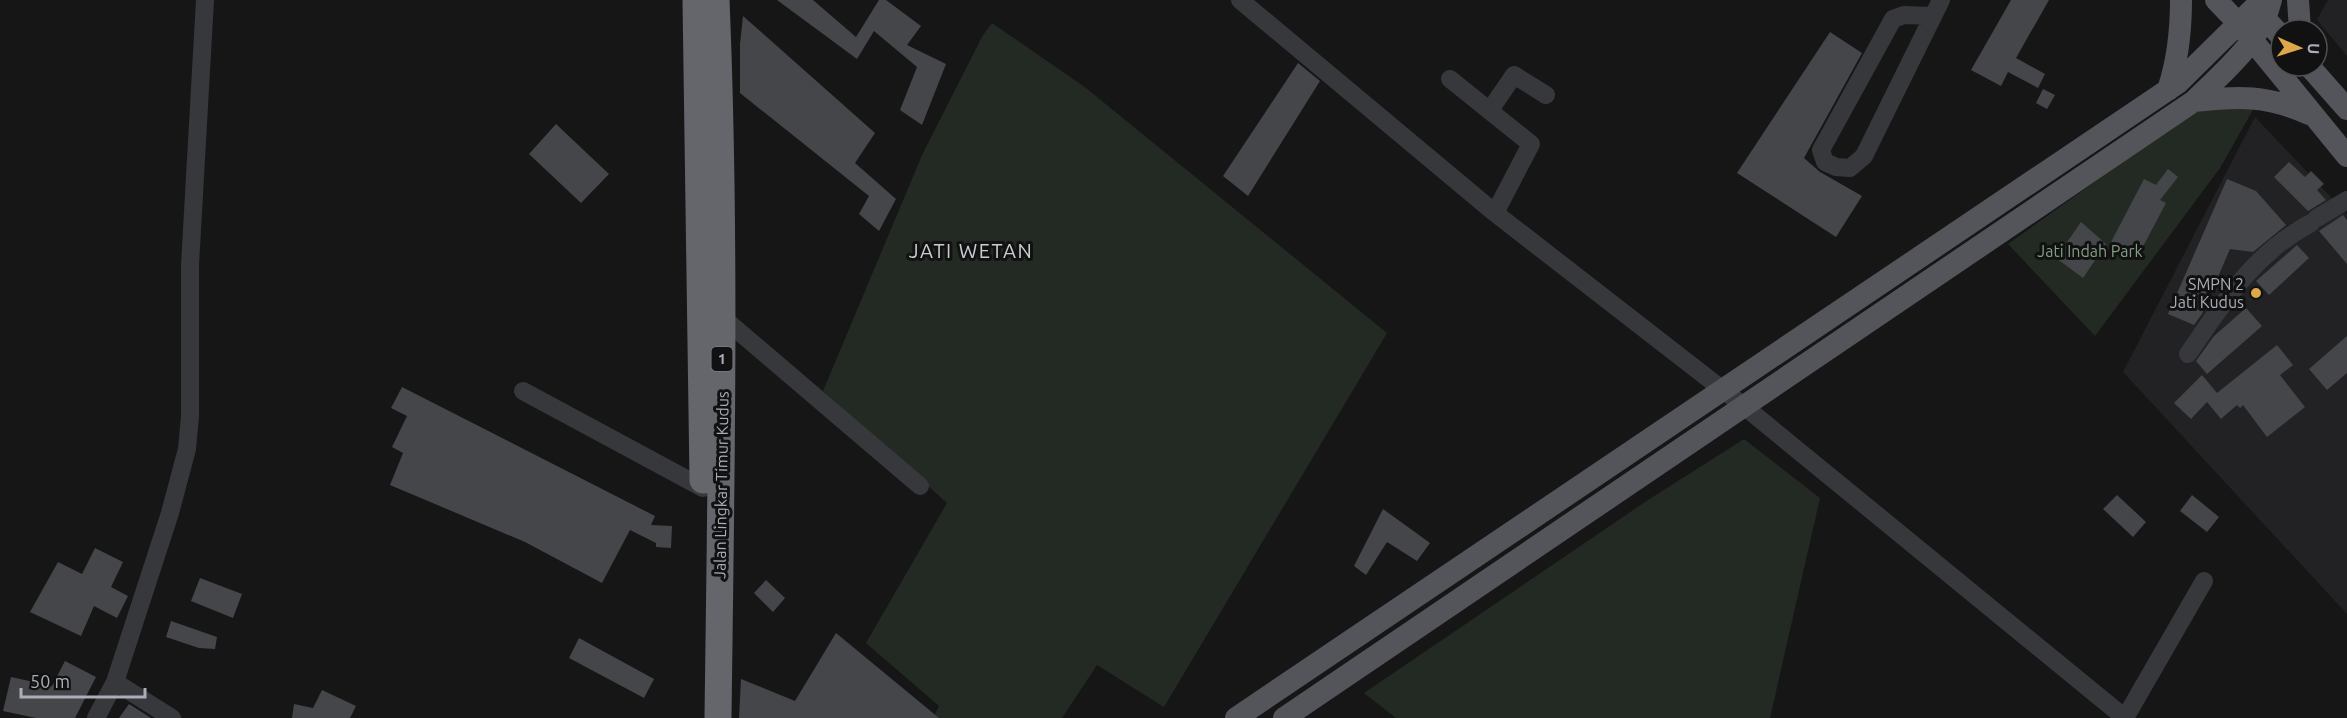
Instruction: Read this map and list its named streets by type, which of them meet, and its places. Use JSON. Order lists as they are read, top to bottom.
{
  "streets": {
    "highway": ["1", "Jalan Lingkar Timur Kudus"]
  },
  "districts": ["JATI WETAN"],
  "parks": ["Jati Indah Park"],
  "places": ["SMPN 2 Jati Kudus"],
  "scale_bar": "50 m",
  "north": "right"
}
